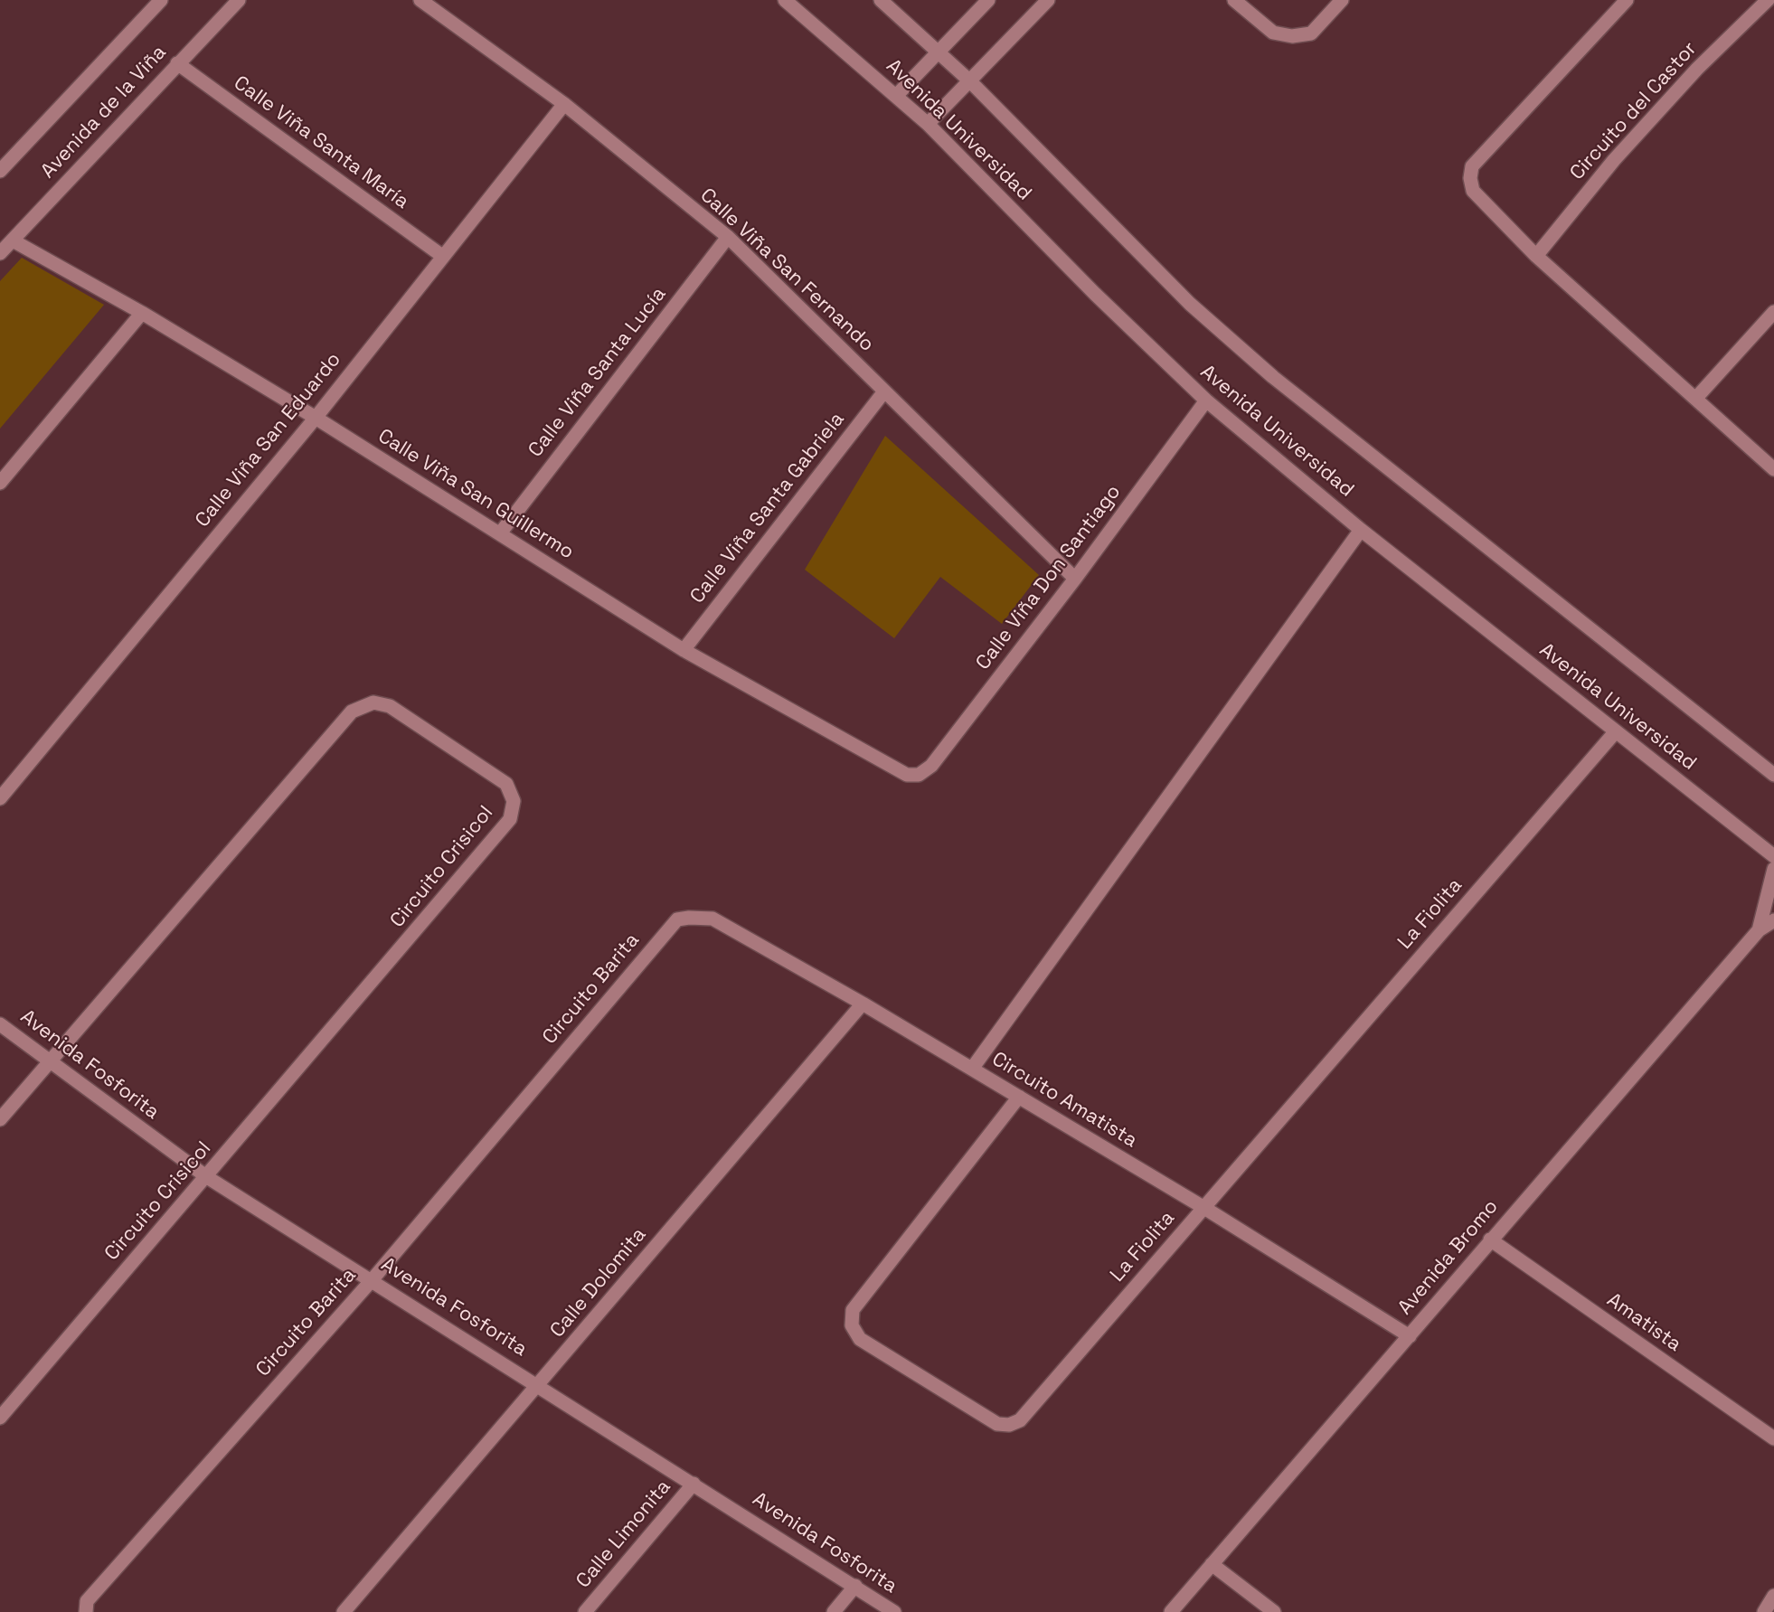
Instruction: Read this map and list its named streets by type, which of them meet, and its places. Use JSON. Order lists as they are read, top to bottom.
{
  "streets": {
    "street": [
      "Circuito del Castor",
      "Avenida de la Viña",
      "Avenida Universidad",
      "Calle Viña Santa María",
      "Calle Viña San Fernando",
      "Calle Viña Santa Lucía",
      "Calle Viña San Eduardo",
      "Calle Viña San Guillermo",
      "Calle Viña Santa Gabriela",
      "Calle Viña Don Santiago",
      "Circuito Crisicol",
      "La Fiolita",
      "Circuito Barita",
      "Avenida Fosforita",
      "Circuito Amatista",
      "Avenida Bromo",
      "Calle Dolomita",
      "Amatista",
      "Calle Limonita"
    ]
  },
  "crossings": [
    ["Avenida de la Viña", "Calle Viña Santa María"],
    ["Avenida de la Viña", "Calle Viña San Guillermo"],
    ["Avenida Universidad", "Calle Viña Don Santiago"],
    ["Avenida Universidad", "La Fiolita"],
    ["Calle Viña Santa María", "Calle Viña San Eduardo"],
    ["Calle Viña San Fernando", "Calle Viña Santa Lucía"],
    ["Calle Viña San Fernando", "Calle Viña San Eduardo"],
    ["Calle Viña San Fernando", "Calle Viña Santa Gabriela"],
    ["Calle Viña San Fernando", "Calle Viña Don Santiago"],
    ["Calle Viña Santa Lucía", "Calle Viña San Guillermo"],
    ["Calle Viña San Eduardo", "Calle Viña San Guillermo"],
    ["Calle Viña San Guillermo", "Calle Viña Santa Gabriela"],
    ["Calle Viña San Guillermo", "Calle Viña Don Santiago"],
    ["Circuito Crisicol", "Avenida Fosforita"],
    ["La Fiolita", "Circuito Amatista"],
    ["Circuito Barita", "Avenida Fosforita"],
    ["Circuito Barita", "Circuito Amatista"],
    ["Avenida Fosforita", "Calle Dolomita"],
    ["Avenida Fosforita", "Calle Limonita"],
    ["Circuito Amatista", "Avenida Bromo"],
    ["Circuito Amatista", "Calle Dolomita"],
    ["Avenida Bromo", "Amatista"]
  ]
}
